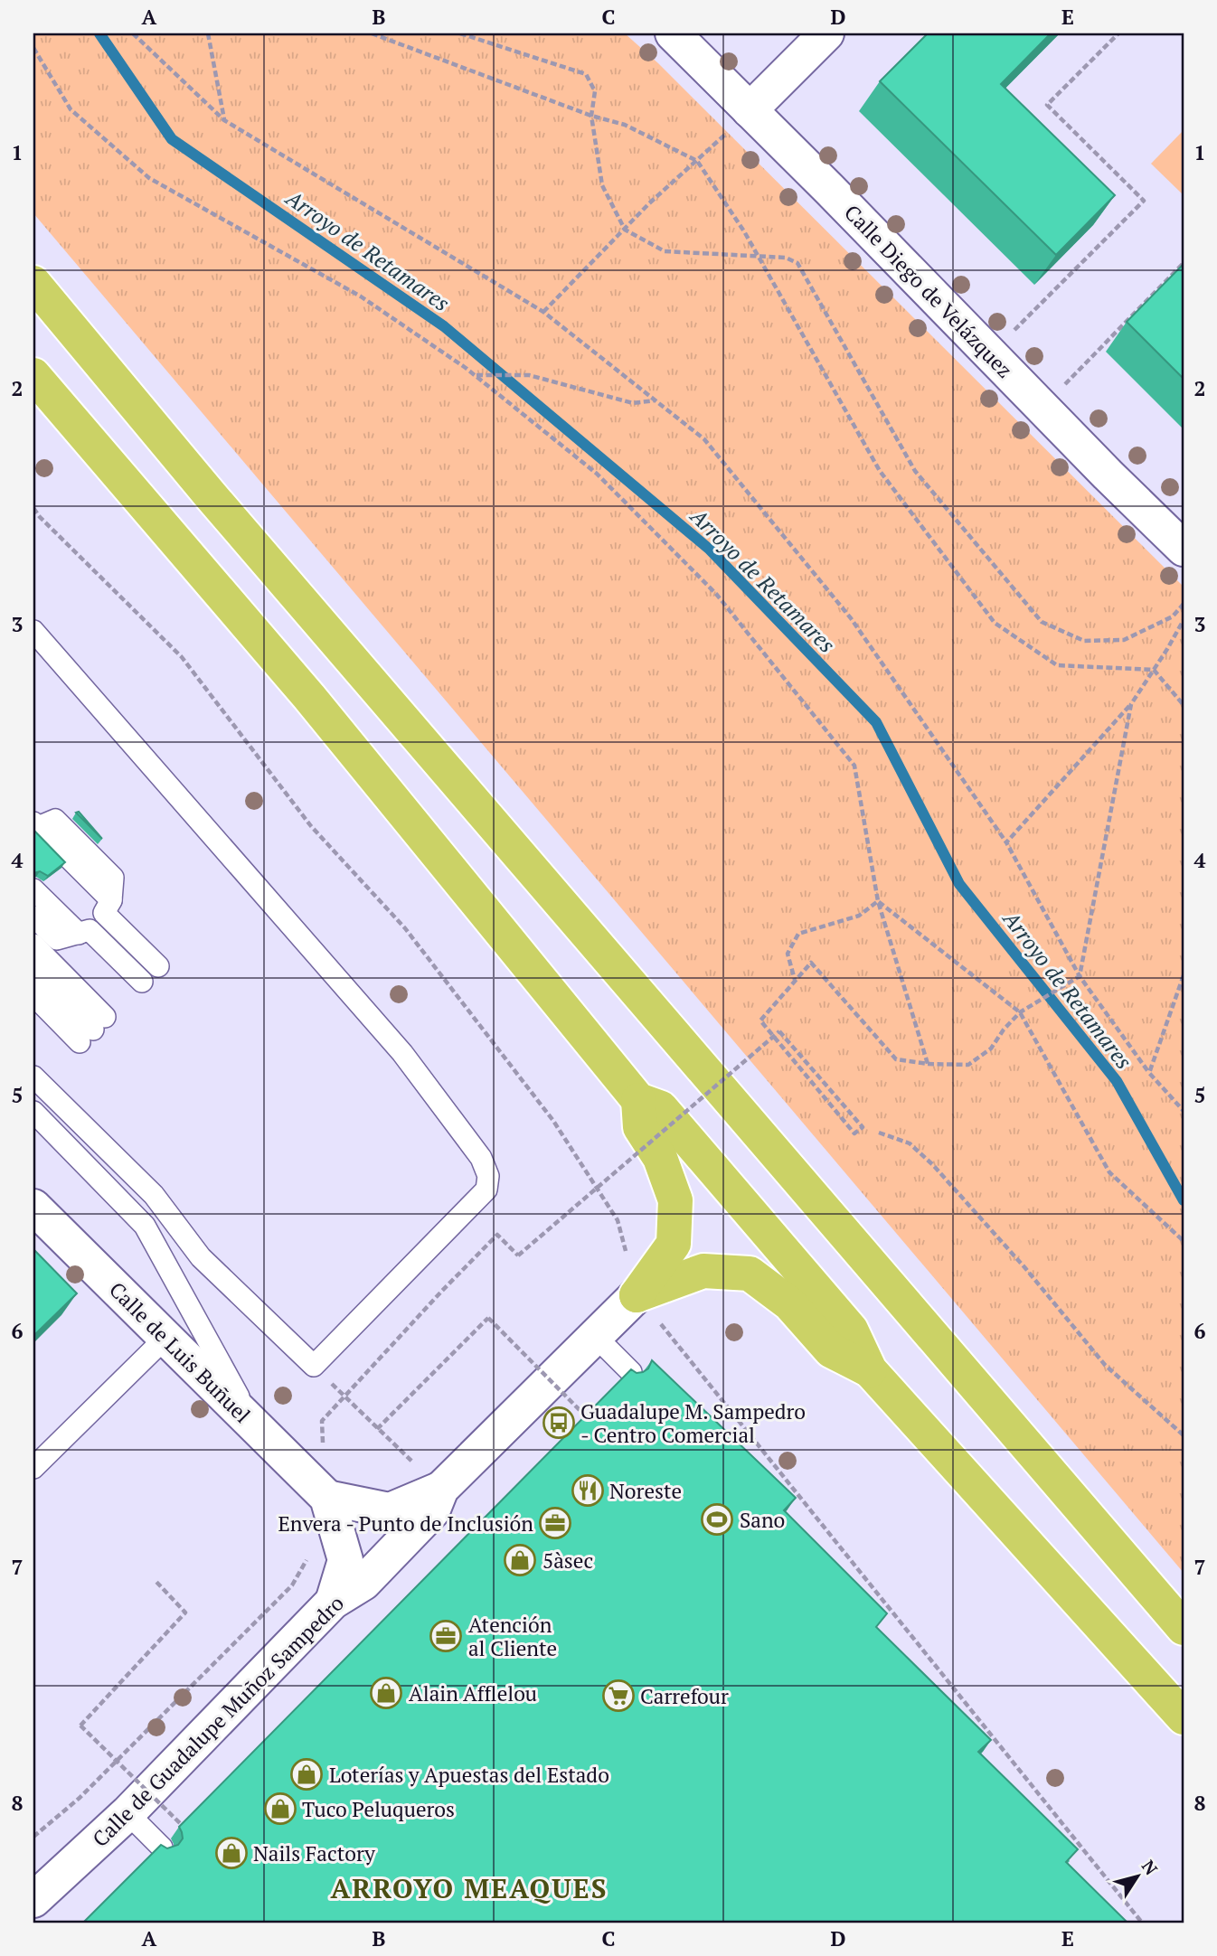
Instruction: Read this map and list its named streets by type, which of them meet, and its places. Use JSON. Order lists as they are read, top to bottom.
{
  "streets": {
    "street": ["Calle Diego de Velázquez", "Calle de Luis Buñuel", "Calle de Guadalupe Muñoz Sampedro"]
  },
  "crossings": [
    ["Calle de Luis Buñuel", "Calle de Guadalupe Muñoz Sampedro"]
  ],
  "districts": ["ARROYO MEAQUES"],
  "water": ["Arroyo de Retamares"],
  "places": {
    "bus stop": ["Guadalupe M. Sampedro - Centro Comercial"],
    "restaurant": ["Noreste"],
    "sports": ["Sano"],
    "office": ["Envera - Punto de Inclusión", "Atención al Cliente"],
    "shop": [
      "5àsec",
      "Alain Afflelou",
      "Loterías y Apuestas del Estado",
      "Tuco Peluqueros",
      "Nails Factory"
    ],
    "supermarket": ["Carrefour"]
  },
  "north": "top right",
  "grid": {
    "columns": [
      "A",
      "B",
      "C",
      "D",
      "E"
    ],
    "rows": [
      "1",
      "2",
      "3",
      "4",
      "5",
      "6",
      "7",
      "8"
    ]
  }
}
